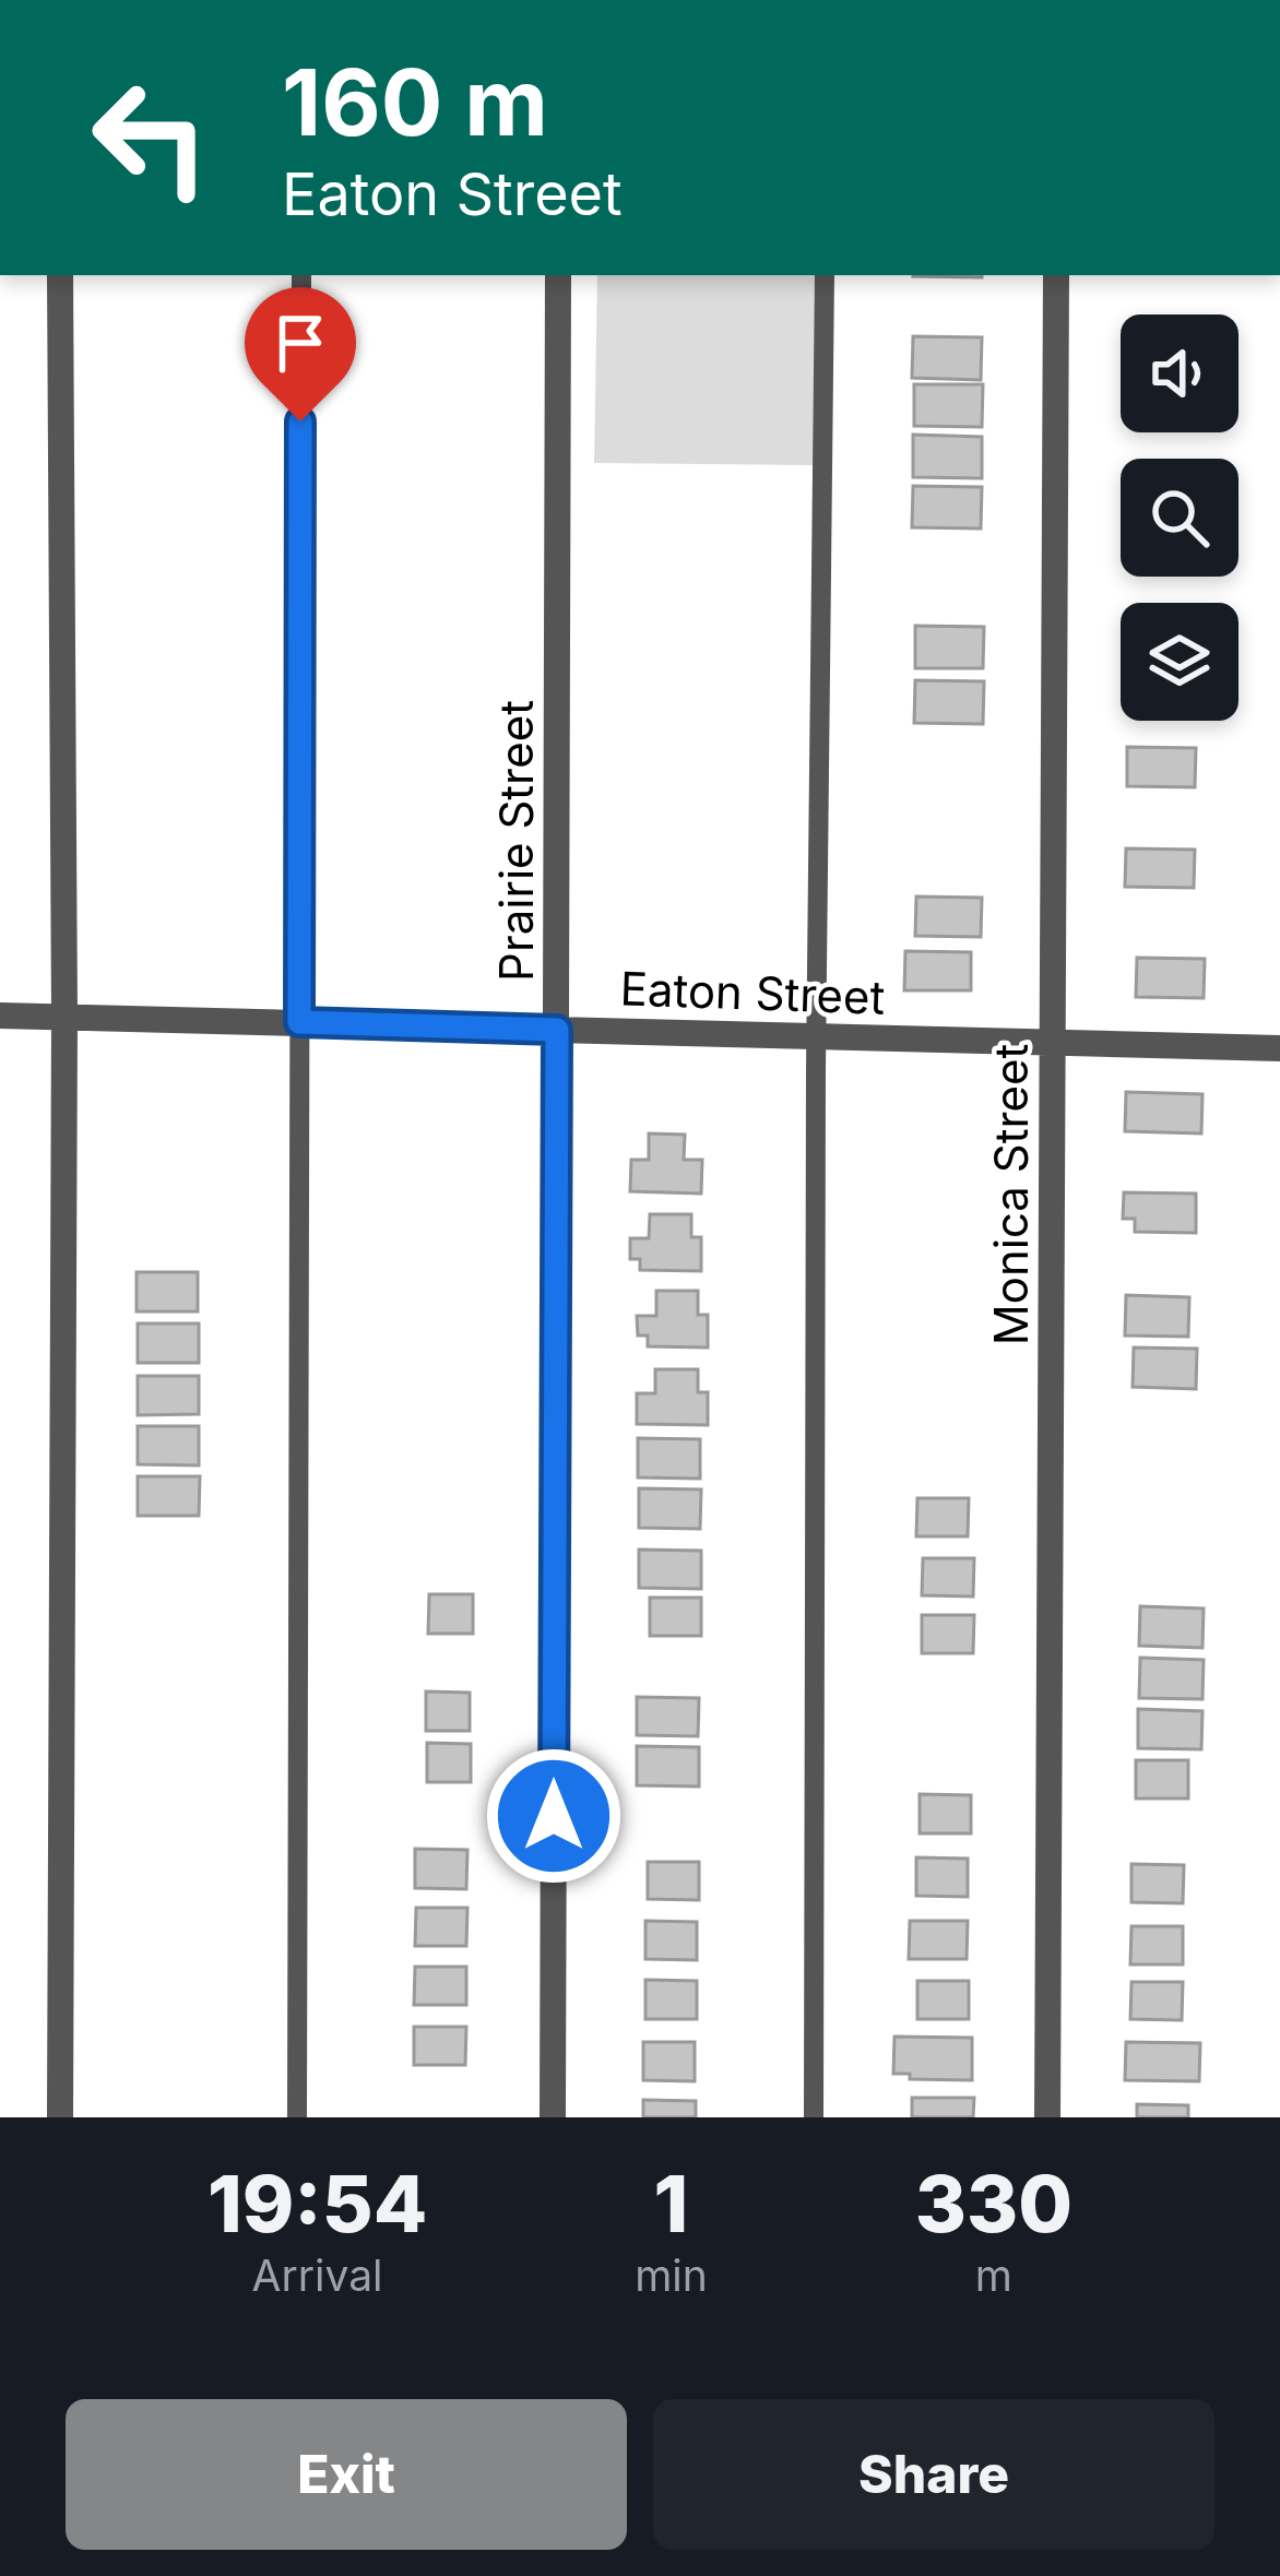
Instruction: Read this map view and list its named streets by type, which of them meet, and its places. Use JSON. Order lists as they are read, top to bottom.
{
  "streets": {
    "street": ["Prairie Street", "Eaton Street", "Monica Street"]
  },
  "crossings": [
    ["Prairie Street", "Eaton Street"],
    ["Eaton Street", "Monica Street"]
  ],
  "page": {
    "turn": ["160 m", "Eaton Street"],
    "eta": [
      "19:54",
      "Arrival",
      "1",
      "min",
      "330",
      "m"
    ],
    "buttons": ["Exit", "Share"]
  }
}
